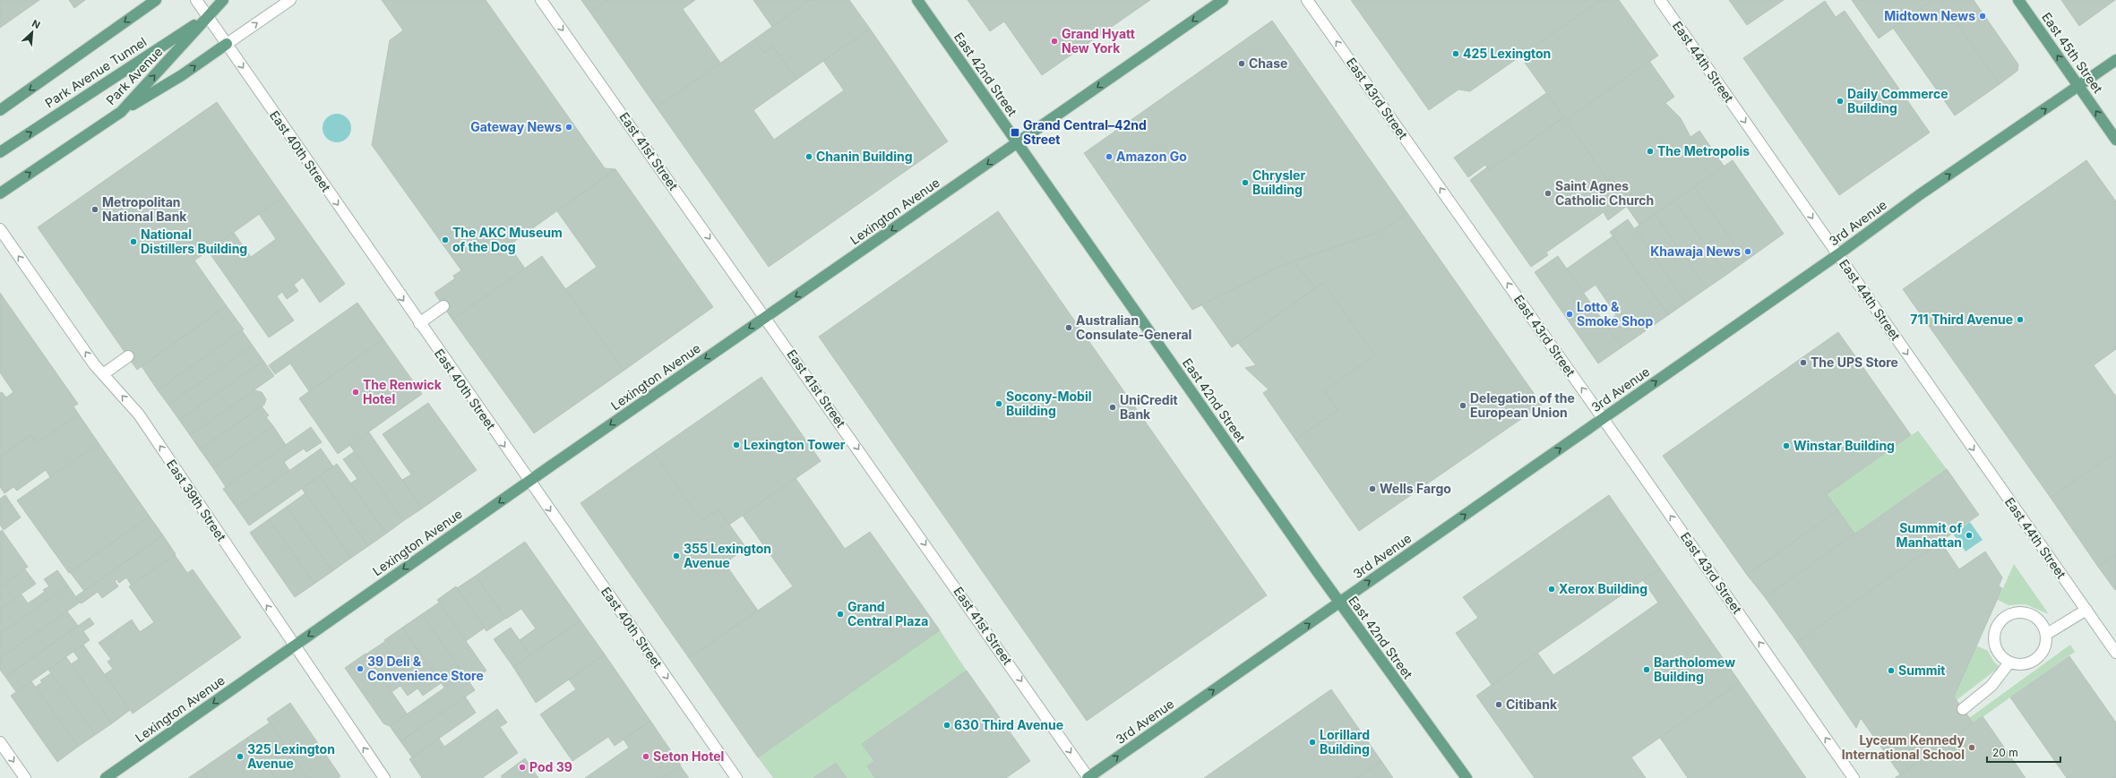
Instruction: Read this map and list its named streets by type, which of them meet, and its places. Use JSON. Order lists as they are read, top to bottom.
{
  "streets": {
    "main road": [
      "East 45th Street",
      "Park Avenue Tunnel",
      "East 42nd Street",
      "Park Avenue",
      "Lexington Avenue",
      "3rd Avenue"
    ],
    "street": [
      "East 44th Street",
      "East 43rd Street",
      "East 40th Street",
      "East 41st Street",
      "East 39th Street"
    ]
  },
  "crossings": [
    ["East 45th Street", "3rd Avenue"],
    ["East 44th Street", "3rd Avenue"],
    ["Park Avenue Tunnel", "Park Avenue"],
    ["Park Avenue Tunnel", "East 40th Street"],
    ["East 42nd Street", "Lexington Avenue"],
    ["East 42nd Street", "3rd Avenue"],
    ["Park Avenue", "East 40th Street"],
    ["East 43rd Street", "3rd Avenue"],
    ["East 40th Street", "Lexington Avenue"],
    ["East 41st Street", "Lexington Avenue"],
    ["East 41st Street", "3rd Avenue"],
    ["Lexington Avenue", "East 39th Street"]
  ],
  "one_way": [
    "East 45th Street",
    "East 44th Street",
    "East 43rd Street",
    "East 40th Street",
    "East 41st Street",
    "Lexington Avenue",
    "3rd Avenue",
    "East 39th Street"
  ],
  "places": {
    "other": [
      "Midtown News",
      "Grand Hyatt New York",
      "425 Lexington",
      "Chase",
      "Daily Commerce Building",
      "Gateway News",
      "The Metropolis",
      "Chanin Building",
      "Amazon Go",
      "Chrysler Building",
      "Saint Agnes Catholic Church",
      "Metropolitan National Bank",
      "The AKC Museum of the Dog",
      "National Distillers Building",
      "Khawaja News",
      "Lotto & Smoke Shop",
      "711 Third Avenue",
      "Australian Consulate-General",
      "The UPS Store",
      "The Renwick Hotel",
      "Socony-Mobil Building",
      "Delegation of the European Union",
      "UniCredit Bank",
      "Lexington Tower",
      "Winstar Building",
      "Wells Fargo",
      "Summit of Manhattan",
      "355 Lexington Avenue",
      "Xerox Building",
      "Grand Central Plaza",
      "39 Deli & Convenience Store",
      "Bartholomew Building",
      "Summit",
      "Citibank",
      "630 Third Avenue",
      "Lorillard Building",
      "Lyceum Kennedy International School",
      "325 Lexington Avenue",
      "Seton Hotel",
      "Pod 39"
    ],
    "transit": ["Grand Central–42nd Street"]
  },
  "scale_bar": "20 m",
  "north": "top right"
}
